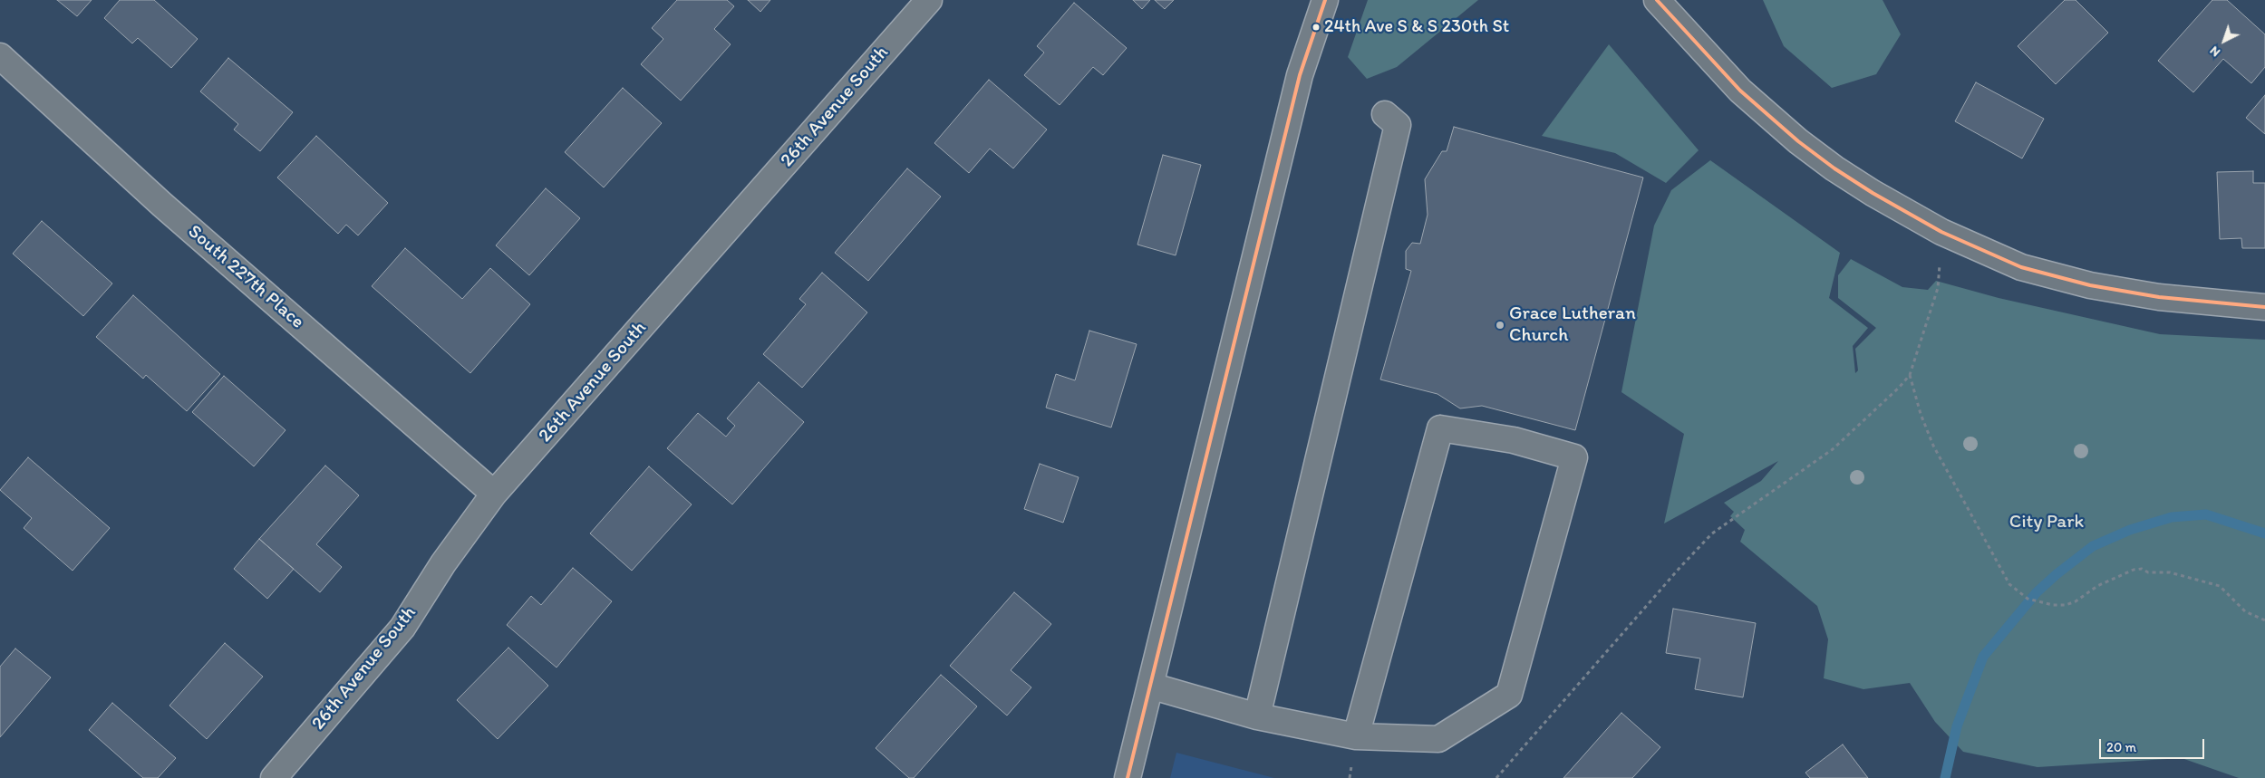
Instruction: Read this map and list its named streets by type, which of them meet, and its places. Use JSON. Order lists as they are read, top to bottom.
{
  "streets": {
    "street": ["26th Avenue South", "South 227th Place"]
  },
  "crossings": [
    ["26th Avenue South", "South 227th Place"]
  ],
  "parks": ["City Park"],
  "places": ["24th Ave S & S 230th St", "Grace Lutheran Church"],
  "scale_bar": "20 m",
  "north": "bottom left"
}
